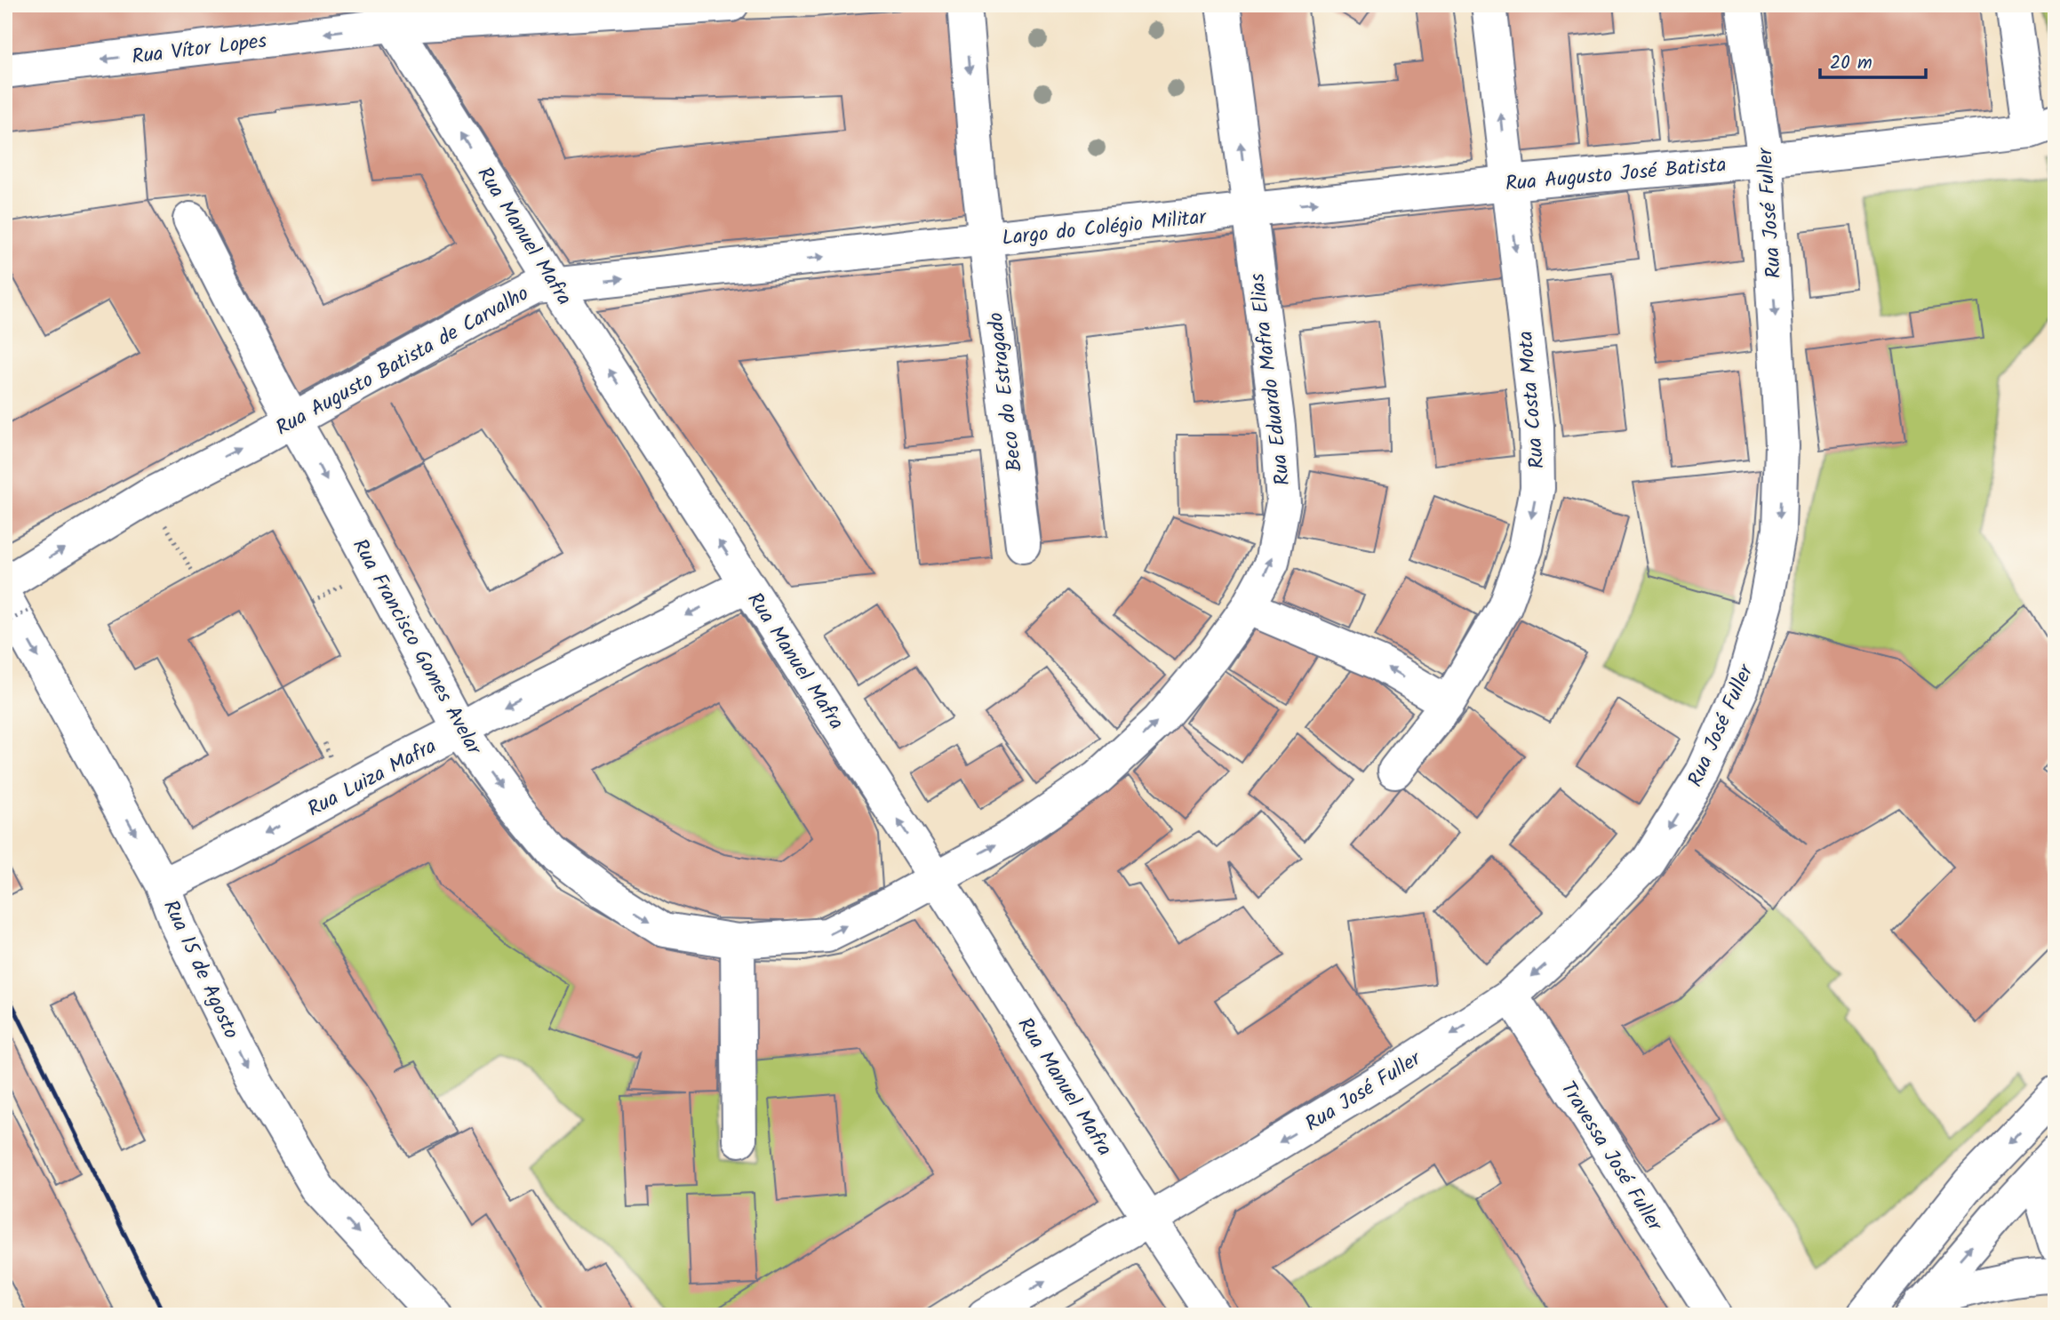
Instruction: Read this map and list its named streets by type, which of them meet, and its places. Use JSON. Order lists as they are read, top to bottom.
{
  "streets": {
    "street": [
      "Rua Vítor Lopes",
      "Rua Augusto José Batista",
      "Rua José Fuller",
      "Largo do Colégio Militar",
      "Rua Manuel Mafra",
      "Rua Augusto Batista de Carvalho",
      "Rua Eduardo Mafra Elias",
      "Beco do Estragado",
      "Rua Costa Mota",
      "Rua Francisco Gomes Avelar",
      "Rua Luiza Mafra",
      "Rua 15 de Agosto",
      "Travessa José Fuller"
    ]
  },
  "crossings": [
    ["Rua Vítor Lopes", "Rua Manuel Mafra"],
    ["Rua Augusto José Batista", "Rua José Fuller"],
    ["Rua Augusto José Batista", "Largo do Colégio Militar"],
    ["Rua Augusto José Batista", "Rua Eduardo Mafra Elias"],
    ["Rua Augusto José Batista", "Rua Costa Mota"],
    ["Rua José Fuller", "Rua Manuel Mafra"],
    ["Rua José Fuller", "Travessa José Fuller"],
    ["Largo do Colégio Militar", "Rua Augusto Batista de Carvalho"],
    ["Largo do Colégio Militar", "Rua Eduardo Mafra Elias"],
    ["Largo do Colégio Militar", "Beco do Estragado"],
    ["Rua Manuel Mafra", "Rua Augusto Batista de Carvalho"],
    ["Rua Manuel Mafra", "Rua Eduardo Mafra Elias"],
    ["Rua Manuel Mafra", "Rua Francisco Gomes Avelar"],
    ["Rua Manuel Mafra", "Rua Luiza Mafra"],
    ["Rua Augusto Batista de Carvalho", "Beco do Estragado"],
    ["Rua Augusto Batista de Carvalho", "Rua Francisco Gomes Avelar"],
    ["Rua Eduardo Mafra Elias", "Rua Francisco Gomes Avelar"],
    ["Rua Francisco Gomes Avelar", "Rua Luiza Mafra"],
    ["Rua Luiza Mafra", "Rua 15 de Agosto"]
  ],
  "one_way": [
    "Rua Vítor Lopes",
    "Rua José Fuller",
    "Rua Manuel Mafra",
    "Rua Augusto Batista de Carvalho",
    "Rua Eduardo Mafra Elias",
    "Rua Francisco Gomes Avelar",
    "Rua Luiza Mafra",
    "Rua 15 de Agosto"
  ],
  "scale_bar": "20 m"
}
